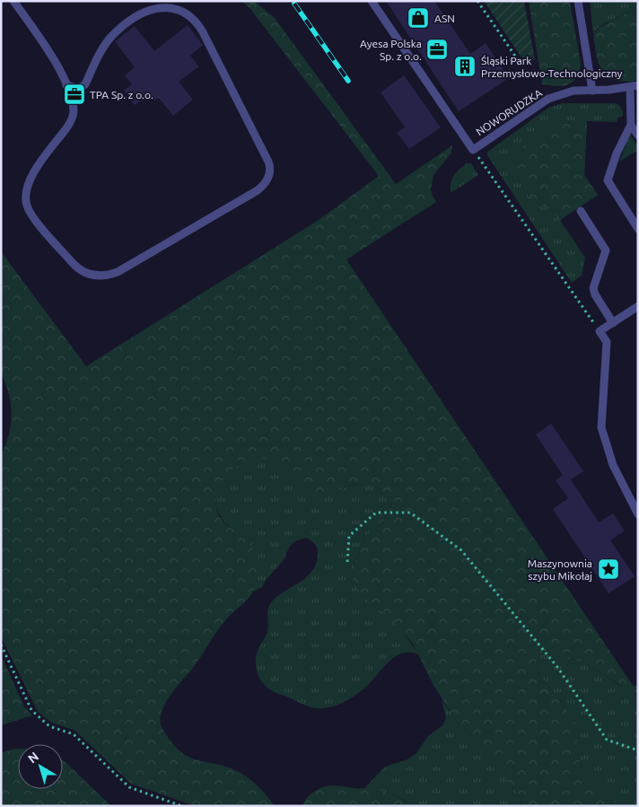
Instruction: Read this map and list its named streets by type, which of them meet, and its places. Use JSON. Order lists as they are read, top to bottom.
{
  "streets": {
    "lane": ["NOWORUDZKA"]
  },
  "places": {
    "shop": ["ASN"],
    "office": ["Ayesa Polska Sp. z o.o.", "TPA Sp. z o.o."],
    "building": ["Śląski Park Przemysłowo-Technologiczny"],
    "place": ["Maszynownia szybu Mikołaj"]
  },
  "north": "top left"
}
